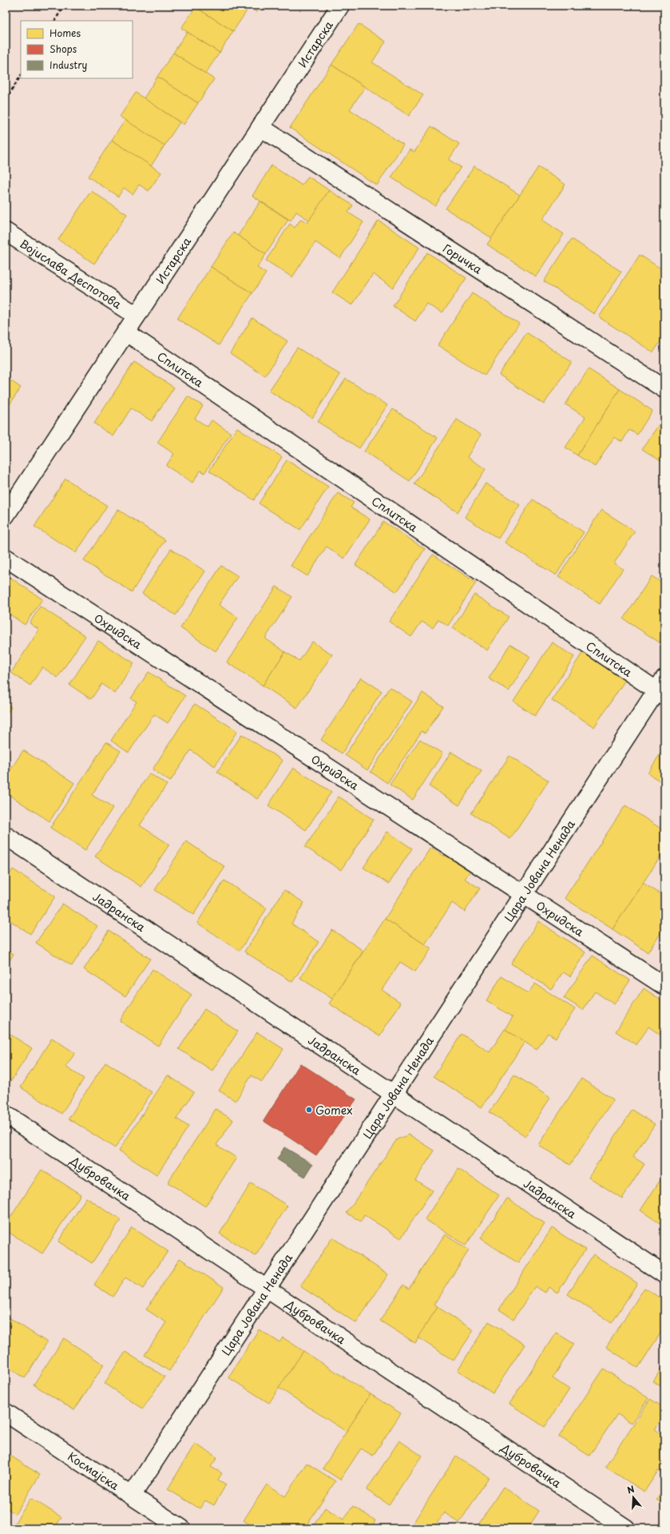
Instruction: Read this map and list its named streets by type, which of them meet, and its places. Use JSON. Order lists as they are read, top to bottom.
{
  "streets": {
    "street": [
      "Истарска",
      "Горичка",
      "Војислава Деспотова",
      "Сплитска",
      "Охридска",
      "Цара Јована Ненада",
      "Јадранска",
      "Дубровачка",
      "Космајска"
    ]
  },
  "crossings": [
    ["Истарска", "Горичка"],
    ["Истарска", "Војислава Деспотова"],
    ["Истарска", "Сплитска"],
    ["Сплитска", "Цара Јована Ненада"],
    ["Охридска", "Цара Јована Ненада"],
    ["Цара Јована Ненада", "Јадранска"],
    ["Цара Јована Ненада", "Дубровачка"],
    ["Цара Јована Ненада", "Космајска"]
  ],
  "places": ["Gomex"],
  "legend": ["Homes", "Shops", "Industry"],
  "north": "top"
}
